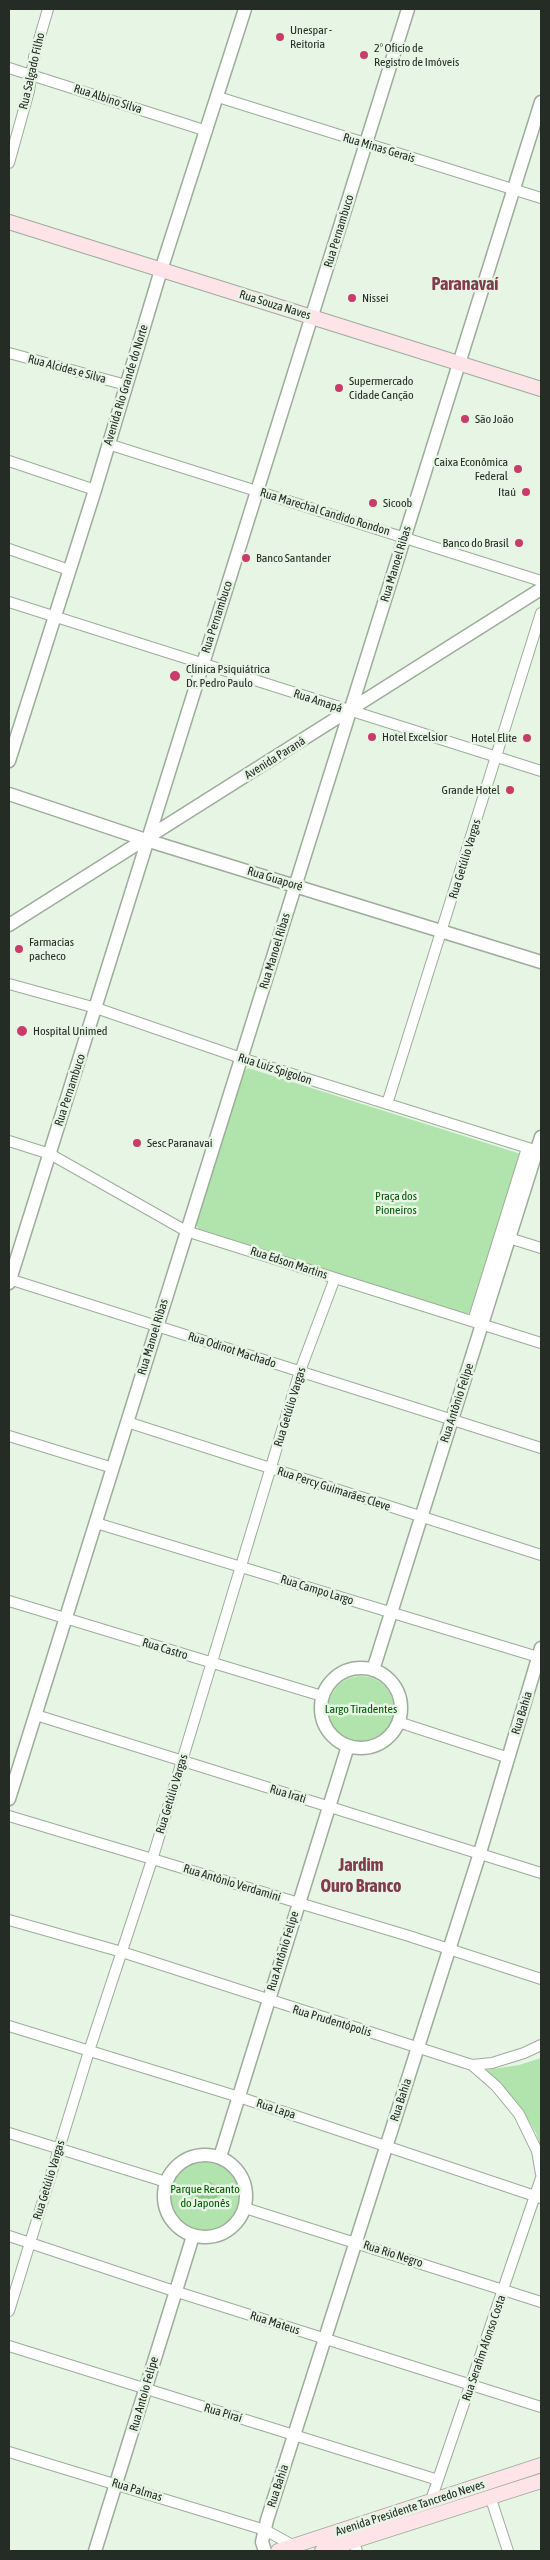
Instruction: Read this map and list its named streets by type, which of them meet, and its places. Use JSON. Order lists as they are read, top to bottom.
{
  "streets": {
    "main road": ["Rua Souza Naves", "Avenida Presidente Tancredo Neves"],
    "street": [
      "Rua Salgado Filho",
      "Rua Albino Silva",
      "Rua Minas Gerais",
      "Rua Pernambuco",
      "Rua Alcides e Silva",
      "Avenida Rio Grande do Norte",
      "Rua Marechal Candido Rondon",
      "Rua Manoel Ribas",
      "Rua Amapá",
      "Avenida Paraná",
      "Rua Getúlio Vargas",
      "Rua Guaporé",
      "Rua Luiz Spigolon",
      "Rua Edson Martins",
      "Rua Odinot Machado",
      "Rua Antônio Felipe",
      "Rua Percy Guimarães Cleve",
      "Rua Campo Largo",
      "Rua Castro",
      "Rua Bahia",
      "Rua Irati",
      "Rua Antônio Verdamini",
      "Rua Prudentópolis",
      "Rua Lapa",
      "Rua Rio Negro",
      "Rua Mateus",
      "Rua Serafim Afonso Costa",
      "Rua Antoio Felipe",
      "Rua Piraí",
      "Rua Palmas"
    ]
  },
  "crossings": [
    ["Rua Salgado Filho", "Rua Albino Silva"],
    ["Rua Albino Silva", "Avenida Rio Grande do Norte"],
    ["Rua Minas Gerais", "Rua Pernambuco"],
    ["Rua Minas Gerais", "Avenida Rio Grande do Norte"],
    ["Rua Minas Gerais", "Rua Manoel Ribas"],
    ["Rua Pernambuco", "Rua Souza Naves"],
    ["Rua Pernambuco", "Rua Marechal Candido Rondon"],
    ["Rua Pernambuco", "Rua Amapá"],
    ["Rua Pernambuco", "Avenida Paraná"],
    ["Rua Pernambuco", "Rua Guaporé"],
    ["Rua Pernambuco", "Rua Luiz Spigolon"],
    ["Rua Pernambuco", "Rua Edson Martins"],
    ["Rua Pernambuco", "Rua Odinot Machado"],
    ["Rua Souza Naves", "Avenida Rio Grande do Norte"],
    ["Rua Souza Naves", "Rua Manoel Ribas"],
    ["Rua Alcides e Silva", "Avenida Rio Grande do Norte"],
    ["Avenida Rio Grande do Norte", "Rua Marechal Candido Rondon"],
    ["Avenida Rio Grande do Norte", "Rua Amapá"],
    ["Rua Marechal Candido Rondon", "Rua Manoel Ribas"],
    ["Rua Manoel Ribas", "Rua Amapá"],
    ["Rua Manoel Ribas", "Avenida Paraná"],
    ["Rua Manoel Ribas", "Rua Guaporé"],
    ["Rua Manoel Ribas", "Rua Luiz Spigolon"],
    ["Rua Manoel Ribas", "Rua Edson Martins"],
    ["Rua Manoel Ribas", "Rua Odinot Machado"],
    ["Rua Manoel Ribas", "Rua Percy Guimarães Cleve"],
    ["Rua Manoel Ribas", "Rua Campo Largo"],
    ["Rua Manoel Ribas", "Rua Castro"],
    ["Rua Manoel Ribas", "Rua Irati"],
    ["Rua Amapá", "Avenida Paraná"],
    ["Rua Amapá", "Rua Getúlio Vargas"],
    ["Avenida Paraná", "Rua Guaporé"],
    ["Rua Getúlio Vargas", "Rua Guaporé"],
    ["Rua Getúlio Vargas", "Rua Luiz Spigolon"],
    ["Rua Getúlio Vargas", "Rua Edson Martins"],
    ["Rua Getúlio Vargas", "Rua Odinot Machado"],
    ["Rua Getúlio Vargas", "Rua Percy Guimarães Cleve"],
    ["Rua Getúlio Vargas", "Rua Campo Largo"],
    ["Rua Getúlio Vargas", "Rua Castro"],
    ["Rua Getúlio Vargas", "Rua Irati"],
    ["Rua Getúlio Vargas", "Rua Antônio Verdamini"],
    ["Rua Getúlio Vargas", "Rua Prudentópolis"],
    ["Rua Getúlio Vargas", "Rua Lapa"],
    ["Rua Getúlio Vargas", "Rua Mateus"],
    ["Rua Luiz Spigolon", "Rua Antônio Felipe"],
    ["Rua Edson Martins", "Rua Antônio Felipe"],
    ["Rua Odinot Machado", "Rua Antônio Felipe"],
    ["Rua Antônio Felipe", "Rua Percy Guimarães Cleve"],
    ["Rua Antônio Felipe", "Rua Campo Largo"],
    ["Rua Antônio Felipe", "Rua Castro"],
    ["Rua Antônio Felipe", "Rua Irati"],
    ["Rua Antônio Felipe", "Rua Antônio Verdamini"],
    ["Rua Antônio Felipe", "Rua Prudentópolis"],
    ["Rua Antônio Felipe", "Rua Lapa"],
    ["Rua Antônio Felipe", "Rua Rio Negro"],
    ["Rua Antônio Felipe", "Rua Antoio Felipe"],
    ["Rua Campo Largo", "Rua Bahia"],
    ["Rua Bahia", "Rua Irati"],
    ["Rua Bahia", "Rua Antônio Verdamini"],
    ["Rua Bahia", "Rua Prudentópolis"],
    ["Rua Bahia", "Rua Lapa"],
    ["Rua Bahia", "Rua Rio Negro"],
    ["Rua Bahia", "Rua Mateus"],
    ["Rua Bahia", "Rua Piraí"],
    ["Rua Bahia", "Rua Palmas"],
    ["Rua Lapa", "Rua Serafim Afonso Costa"],
    ["Rua Rio Negro", "Rua Serafim Afonso Costa"],
    ["Rua Rio Negro", "Rua Antoio Felipe"],
    ["Rua Mateus", "Rua Serafim Afonso Costa"],
    ["Rua Mateus", "Rua Antoio Felipe"],
    ["Rua Serafim Afonso Costa", "Rua Piraí"],
    ["Rua Serafim Afonso Costa", "Avenida Presidente Tancredo Neves"],
    ["Rua Antoio Felipe", "Rua Piraí"],
    ["Rua Antoio Felipe", "Rua Palmas"],
    ["Rua Palmas", "Avenida Presidente Tancredo Neves"]
  ],
  "districts": ["Paranavaí", "Jardim Ouro Branco"],
  "parks": ["Praça dos Pioneiros", "Largo Tiradentes", "Parque Recanto do Japonês"],
  "places": [
    "Unespar - Reitoria",
    "2º Ofício de Registro de Imóveis",
    "Nissei",
    "Supermercado Cidade Canção",
    "São João",
    "Caixa Econômica Federal",
    "Itaú",
    "Sicoob",
    "Banco do Brasil",
    "Banco Santander",
    "Clínica Psiquiátrica Dr. Pedro Paulo",
    "Hotel Excelsior",
    "Hotel Elite",
    "Grande Hotel",
    "Farmacias pacheco",
    "Hospital Unimed",
    "Sesc Paranavai"
  ]
}
